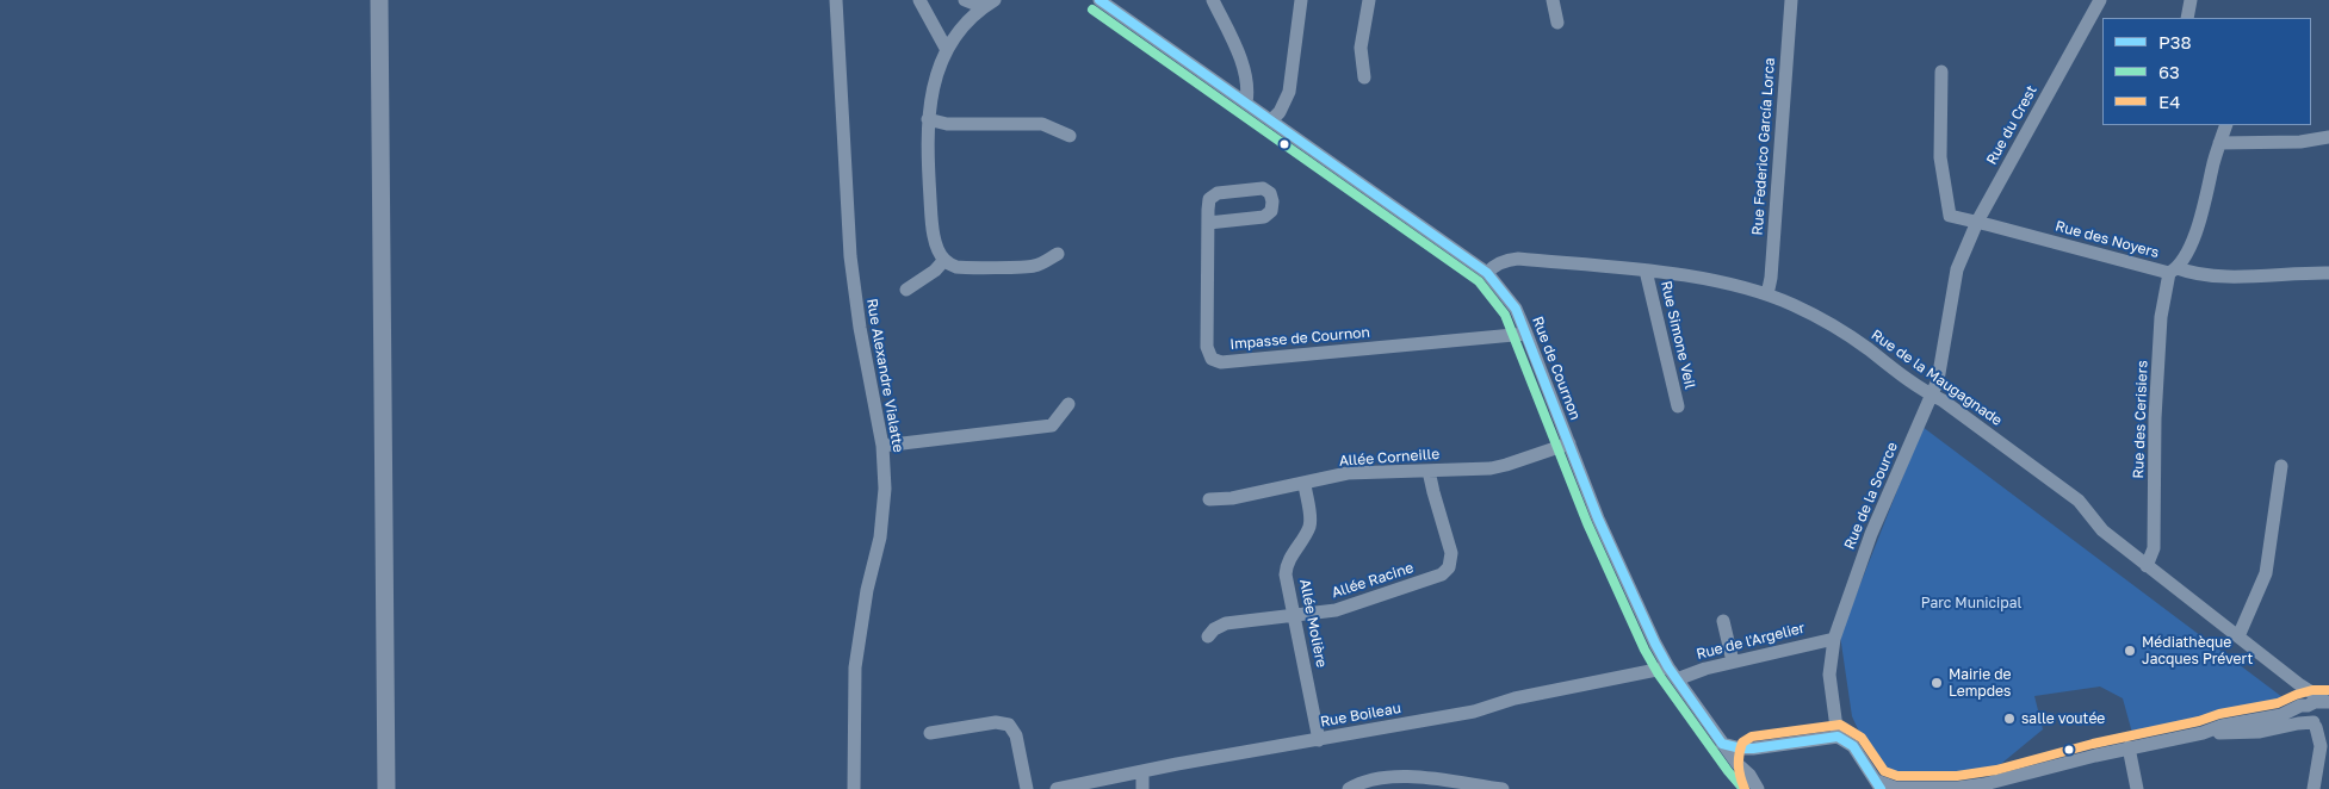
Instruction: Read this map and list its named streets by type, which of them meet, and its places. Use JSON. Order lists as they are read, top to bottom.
{
  "streets": {
    "street": [
      "Rue du Crest",
      "Rue Federico García Lorca",
      "Rue des Noyers",
      "Rue Simone Veil",
      "Impasse de Cournon",
      "Rue de Cournon",
      "Rue Alexandre Vialatte",
      "Rue de la Maugagnade",
      "Rue des Cerisiers",
      "Allée Corneille",
      "Rue de la Source",
      "Allée Racine",
      "Allée Molière",
      "Rue de l'Argelier",
      "Rue Boileau"
    ]
  },
  "crossings": [
    ["Rue du Crest", "Rue des Noyers"],
    ["Rue du Crest", "Rue de la Source"],
    ["Rue Federico García Lorca", "Rue de la Maugagnade"],
    ["Rue des Noyers", "Rue des Cerisiers"],
    ["Rue Simone Veil", "Rue de la Maugagnade"],
    ["Impasse de Cournon", "Rue de Cournon"],
    ["Rue de Cournon", "Rue de la Maugagnade"],
    ["Rue de Cournon", "Allée Corneille"],
    ["Rue de Cournon", "Rue de l'Argelier"],
    ["Rue de Cournon", "Rue Boileau"],
    ["Rue de la Maugagnade", "Rue des Cerisiers"],
    ["Rue de la Maugagnade", "Rue de la Source"],
    ["Allée Corneille", "Allée Racine"],
    ["Allée Corneille", "Allée Molière"],
    ["Rue de la Source", "Rue de l'Argelier"],
    ["Allée Racine", "Allée Molière"],
    ["Allée Molière", "Rue Boileau"]
  ],
  "parks": ["Parc Municipal"],
  "places": ["Médiathèque Jacques Prévert", "Mairie de Lempdes", "salle voutée"],
  "lines": ["transit line P38", "transit line 63", "transit line E4"],
  "legend": ["P38", "63", "E4"]
}
